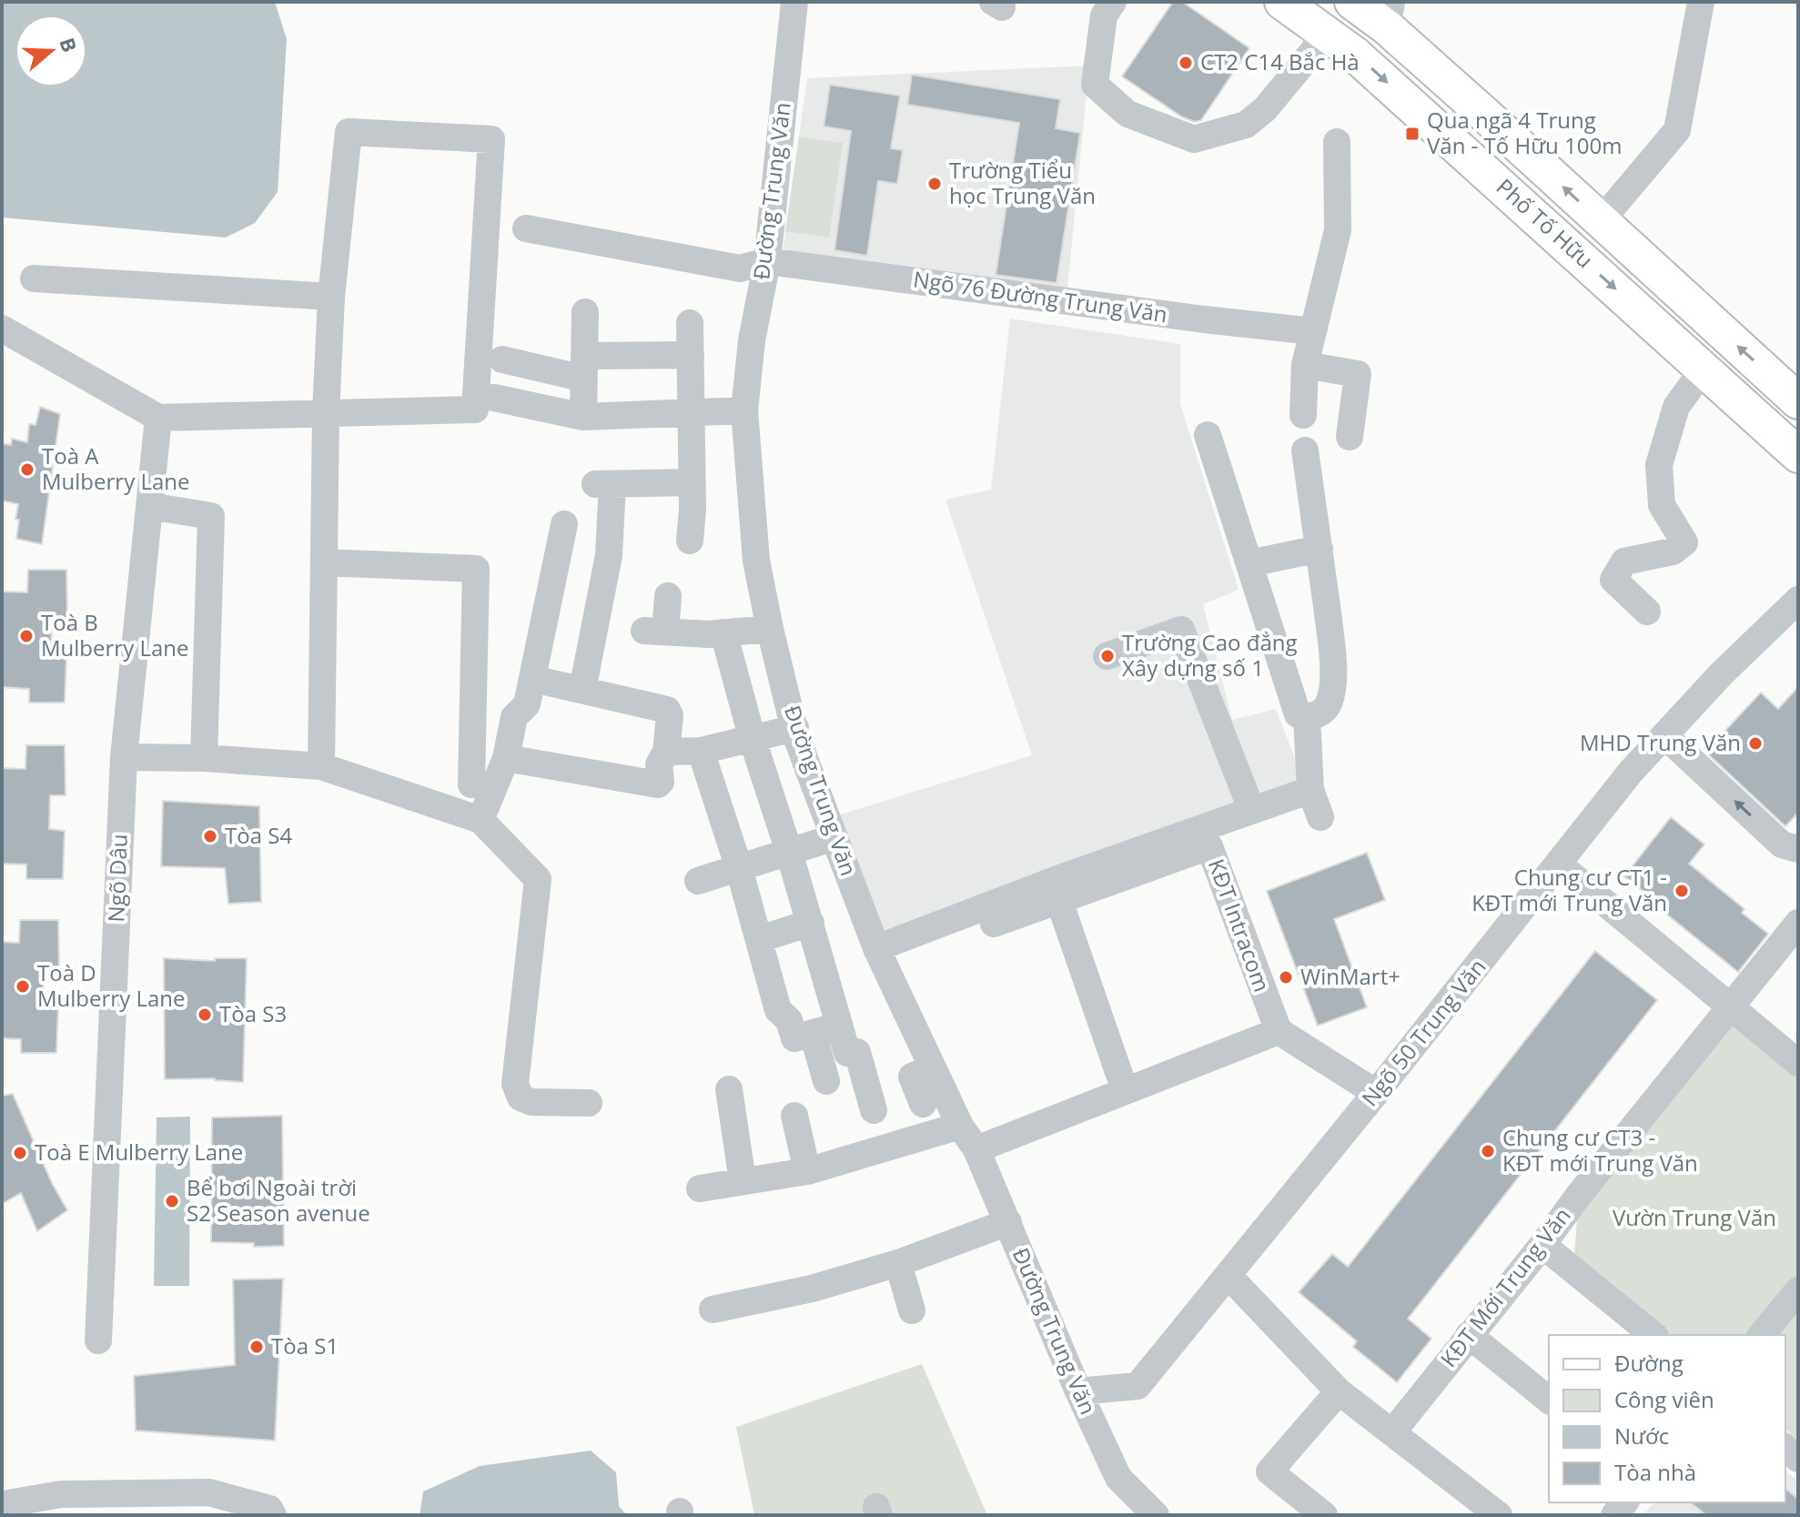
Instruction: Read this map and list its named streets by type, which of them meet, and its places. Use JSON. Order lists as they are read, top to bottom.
{
  "streets": {
    "main road": ["Phố Tố Hữu"],
    "street": [
      "Đường Trung Văn",
      "Ngõ 76 Đường Trung Văn",
      "Ngõ Dâu",
      "KĐT Intracom",
      "Ngõ 50 Trung Văn",
      "KĐT Mới Trung Văn"
    ]
  },
  "crossings": [
    ["Đường Trung Văn", "Ngõ 76 Đường Trung Văn"],
    ["Đường Trung Văn", "Ngõ 50 Trung Văn"]
  ],
  "parks": ["Vườn Trung Văn"],
  "places": {
    "other": [
      "CT2 C14 Bắc Hà",
      "Trường Tiểu học Trung Văn",
      "Toà A Mulberry Lane",
      "Toà B Mulberry Lane",
      "Trường Cao đẳng Xây dựng số 1",
      "MHD Trung Văn",
      "Tòa S4",
      "Chung cư CT1 - KĐT mới Trung Văn",
      "WinMart+",
      "Toà D Mulberry Lane",
      "Tòa S3",
      "Chung cư CT3 - KĐT mới Trung Văn",
      "Toà E Mulberry Lane",
      "Bể bơi Ngoài trời S2 Season avenue",
      "Tòa S1"
    ],
    "transit": ["Qua ngã 4 Trung Văn - Tố Hữu 100m"]
  },
  "legend": [
    "Đường",
    "Công viên",
    "Nước",
    "Tòa nhà"
  ],
  "north": "right"
}
